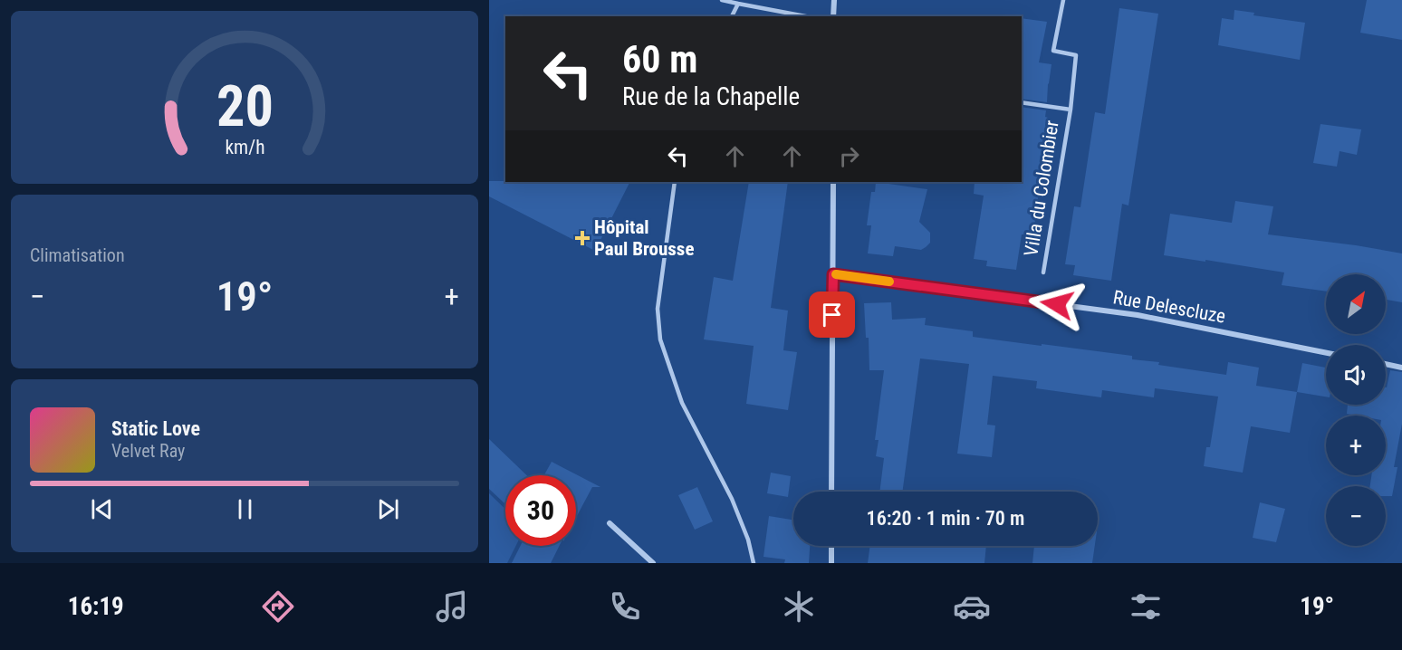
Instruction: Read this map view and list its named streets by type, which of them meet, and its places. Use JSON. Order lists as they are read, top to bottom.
{
  "streets": {
    "street": ["Rue Delescluze"],
    "lane": ["Villa du Colombier"]
  },
  "places": {
    "health": ["Hôpital Paul Brousse"]
  },
  "north": "top right",
  "page": {
    "turn": ["60 m", "Rue de la Chapelle"],
    "tile": "Climatisation",
    "heat": ["−", "19°", "+"],
    "map_buttons": ["+", "−"],
    "song": ["Static Love", "Velvet Ray"],
    "limit": "30",
    "trip": "16:20 · 1 min · 70 m",
    "tabs": ["16:19", "19°"],
    "gauge": ["20", "km/h"]
  }
}
